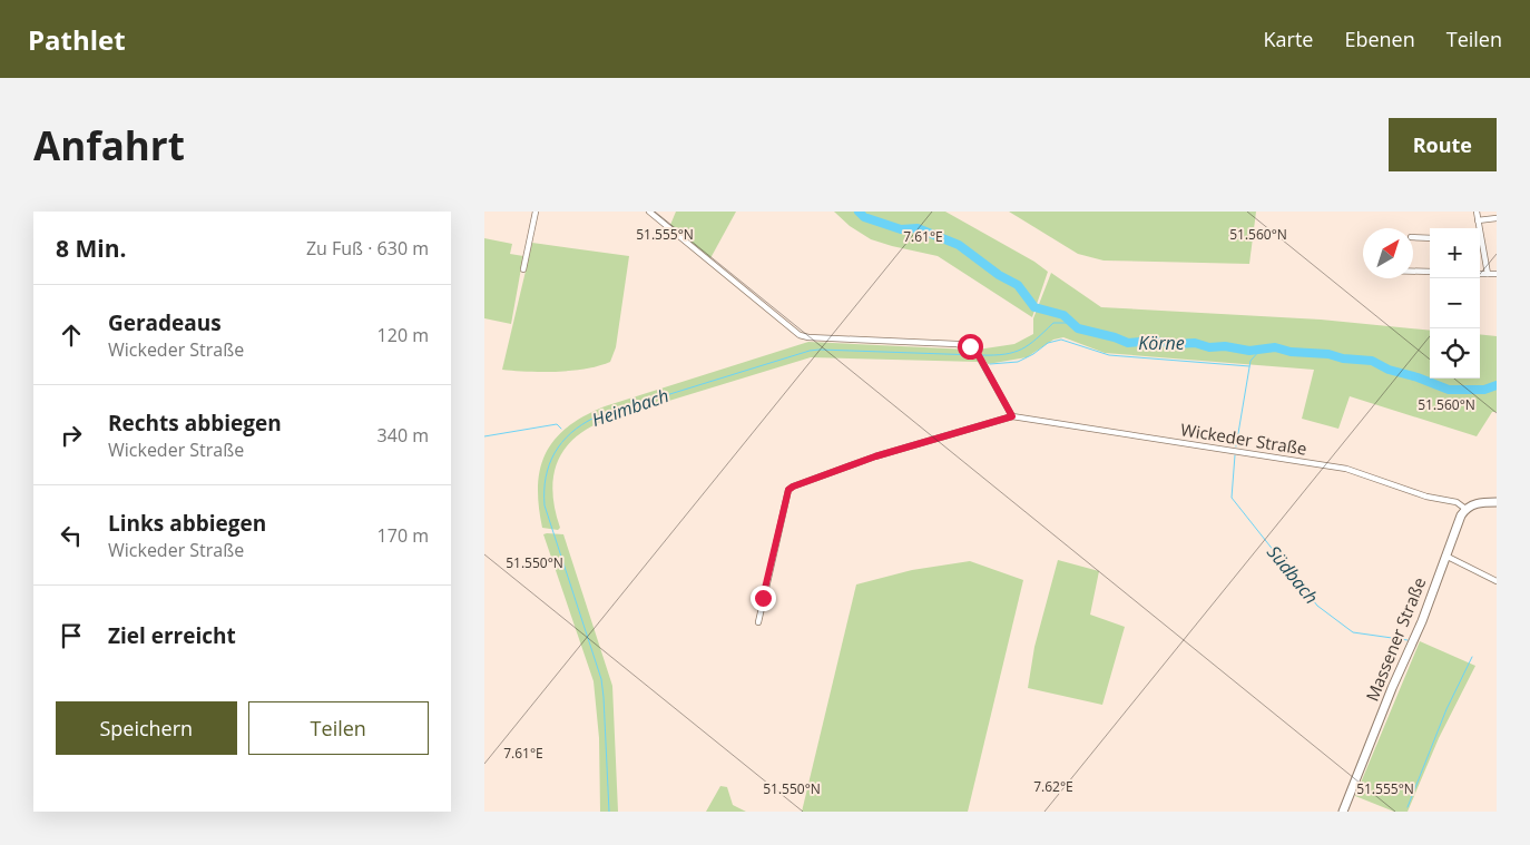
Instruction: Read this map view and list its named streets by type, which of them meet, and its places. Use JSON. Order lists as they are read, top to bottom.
{
  "streets": {
    "main road": ["Massener Straße"],
    "street": ["Wickeder Straße"]
  },
  "crossings": [
    ["Wickeder Straße", "Massener Straße"]
  ],
  "water": ["Körne", "Heimbach", "Südbach"],
  "north": "top right",
  "page": {
    "header": "Pathlet",
    "nav": ["Karte", "Ebenen", "Teilen"],
    "buttons": [
      "Route",
      ["Speichern", "Teilen"]
    ],
    "title": "Anfahrt",
    "heading": ["8 Min.", "Zu Fuß · 630 m"],
    "map_buttons": ["+", "−"],
    "list": [
      ["Geradeaus", "Wickeder Straße", "120 m"],
      ["Rechts abbiegen", "Wickeder Straße", "340 m"],
      ["Links abbiegen", "Wickeder Straße", "170 m"],
      "Ziel erreicht"
    ]
  },
  "coordinates": [
    "51.555°N",
    "51.560°N",
    "7.61°E",
    "51.550°N",
    "7.62°E"
  ]
}
